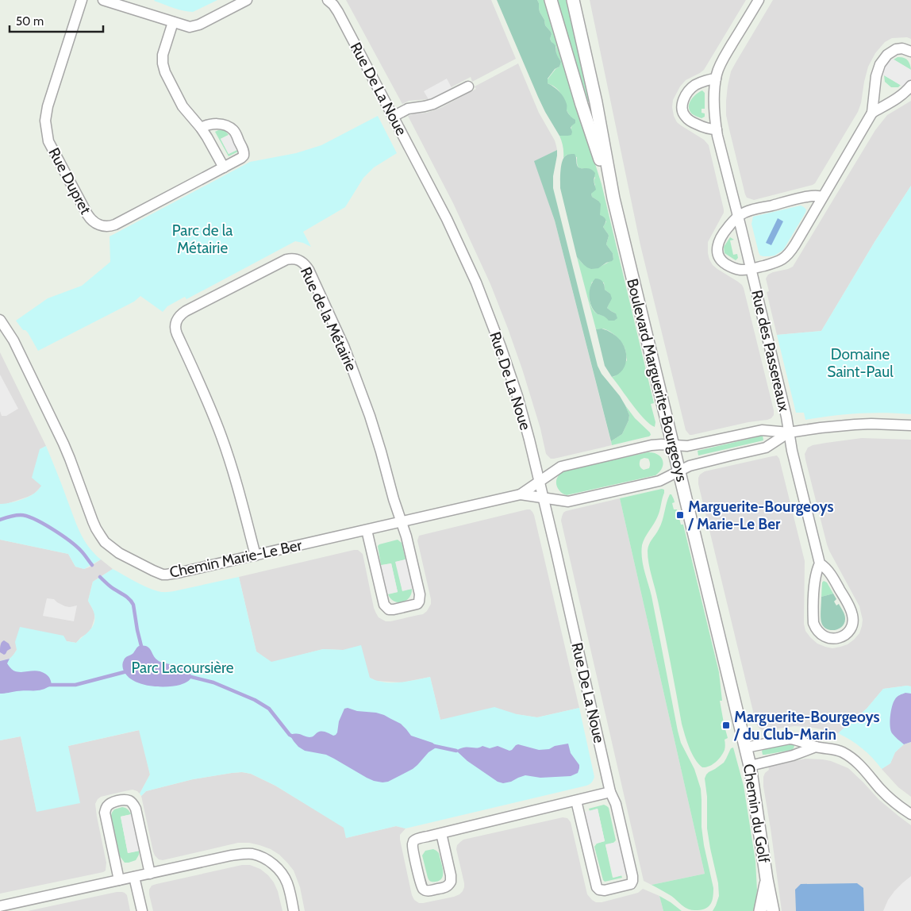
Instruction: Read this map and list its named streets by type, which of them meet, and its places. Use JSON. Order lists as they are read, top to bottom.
{
  "streets": {
    "street": [
      "Rue De La Noue",
      "Rue Dupret",
      "Rue de la Métairie",
      "Rue des Passereaux",
      "Boulevard Marguerite-Bourgeoys",
      "Chemin Marie-Le Ber",
      "Chemin du Golf"
    ]
  },
  "crossings": [
    ["Rue De La Noue", "Chemin Marie-Le Ber"],
    ["Rue de la Métairie", "Chemin Marie-Le Ber"],
    ["Rue des Passereaux", "Chemin Marie-Le Ber"],
    ["Boulevard Marguerite-Bourgeoys", "Chemin Marie-Le Ber"],
    ["Boulevard Marguerite-Bourgeoys", "Chemin du Golf"]
  ],
  "parks": ["Parc de la Métairie", "Domaine Saint-Paul", "Parc Lacoursière"],
  "places": {
    "transit": ["Marguerite-Bourgeoys / Marie-Le Ber", "Marguerite-Bourgeoys / du Club-Marin"]
  },
  "scale_bar": "50 m"
}
